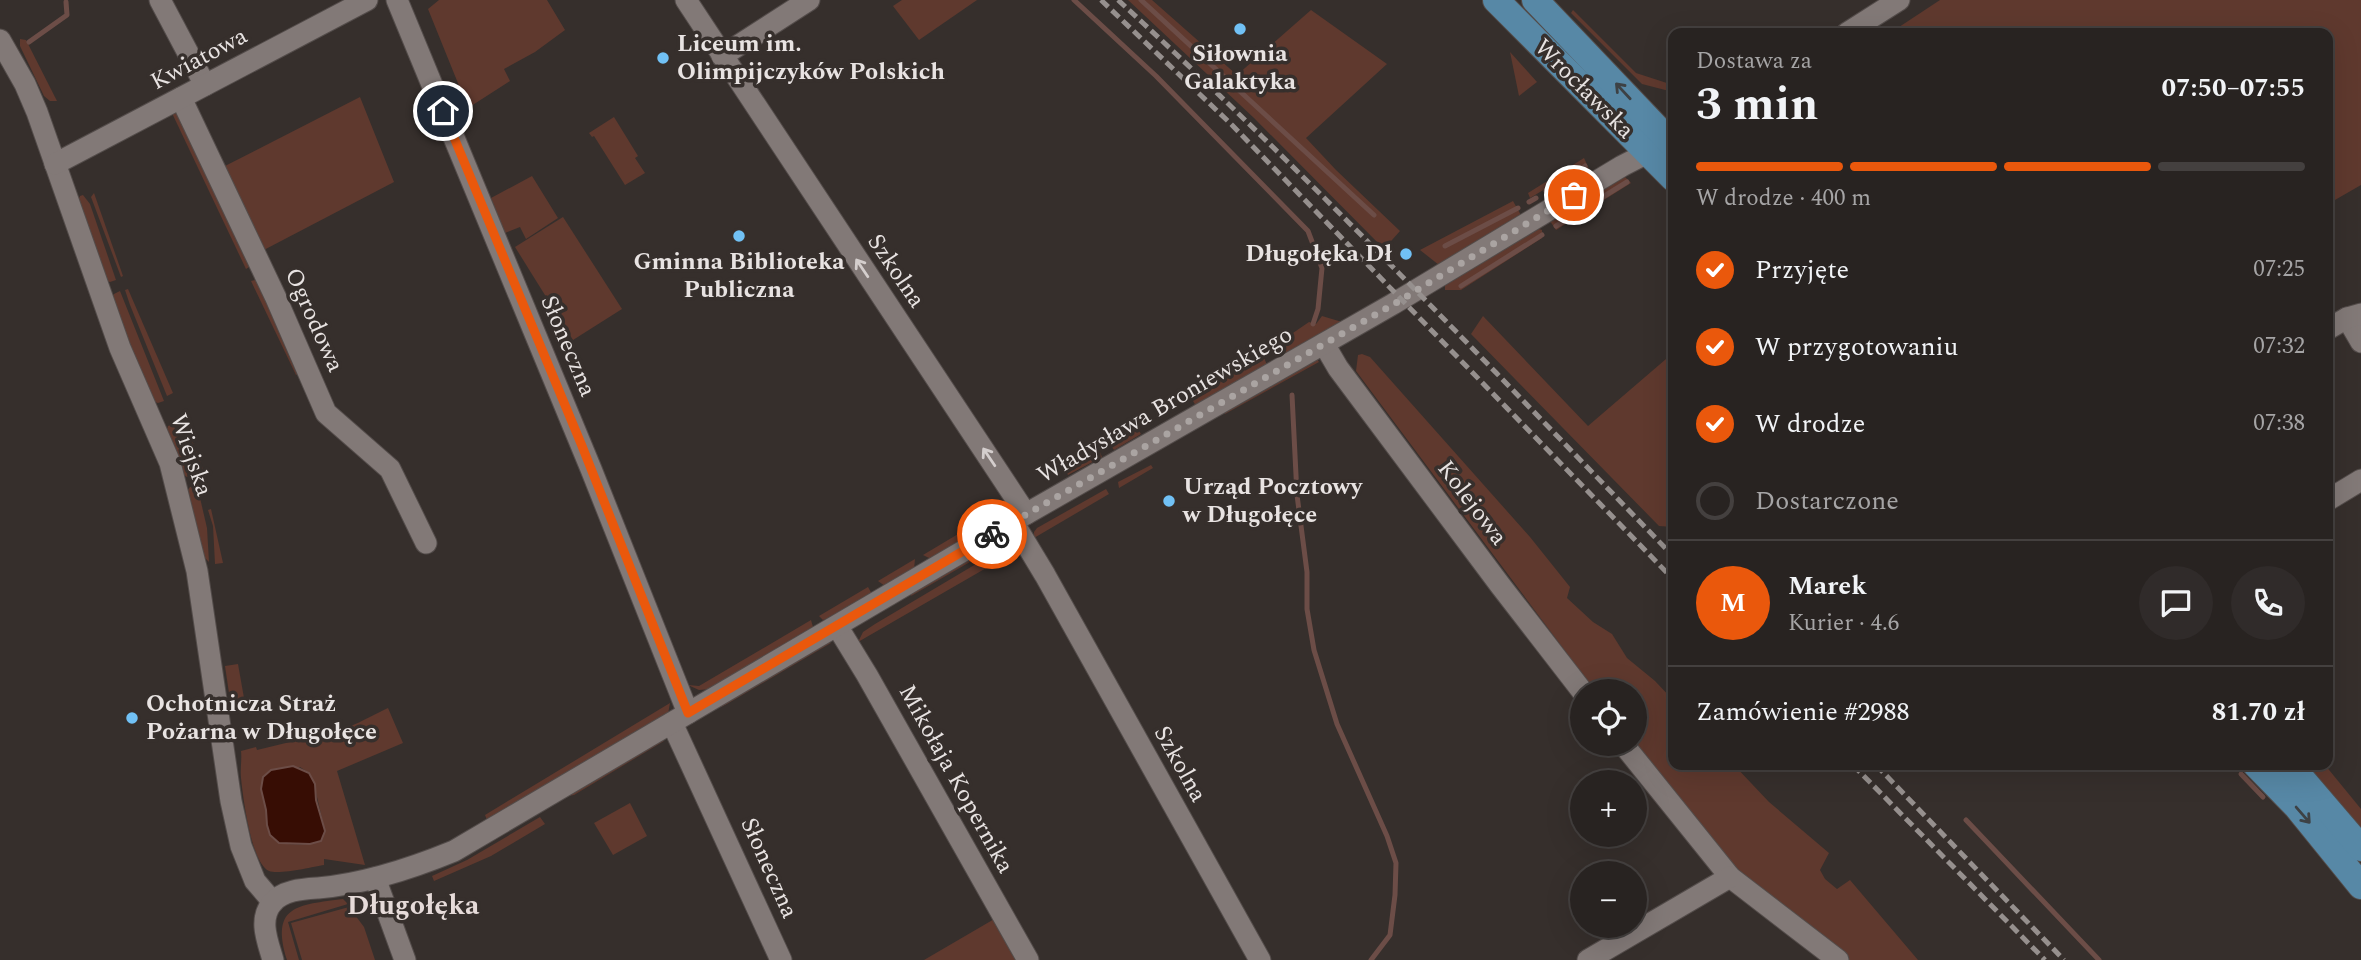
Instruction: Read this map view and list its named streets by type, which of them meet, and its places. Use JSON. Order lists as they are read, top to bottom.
{
  "streets": {
    "main road": ["Wrocławska"],
    "street": [
      "Kwiatowa",
      "Szkolna",
      "Ogrodowa",
      "Słoneczna",
      "Władysława Broniewskiego",
      "Wiejska",
      "Kolejowa",
      "Mikołaja Kopernika"
    ]
  },
  "crossings": [
    ["Kwiatowa", "Ogrodowa"],
    ["Kwiatowa", "Wiejska"],
    ["Wrocławska", "Władysława Broniewskiego"],
    ["Szkolna", "Władysława Broniewskiego"],
    ["Słoneczna", "Władysława Broniewskiego"],
    ["Władysława Broniewskiego", "Wiejska"],
    ["Władysława Broniewskiego", "Kolejowa"],
    ["Władysława Broniewskiego", "Mikołaja Kopernika"]
  ],
  "one_way": ["Szkolna"],
  "districts": ["Długołęka"],
  "places": [
    "Siłownia Galaktyka",
    "Liceum im. Olimpijczyków Polskich",
    "Gminna Biblioteka Publiczna",
    "Długołęka Dł",
    "Urząd Pocztowy w Długołęce",
    "Ochotnicza Straż Pożarna w Długołęce"
  ],
  "page": {
    "heading": ["3 min", "Dostawa za", "07:50–07:55"],
    "panel": [
      "Marek",
      "Kurier · 4.6",
      "Zamówienie #2988",
      "81.70 zł"
    ],
    "bar": "W drodze · 400 m",
    "list": [
      ["Przyjęte", "07:25"],
      ["W przygotowaniu", "07:32"],
      ["W drodze", "07:38"],
      "Dostarczone"
    ],
    "round": "M",
    "map_buttons": ["+", "−"]
  }
}
